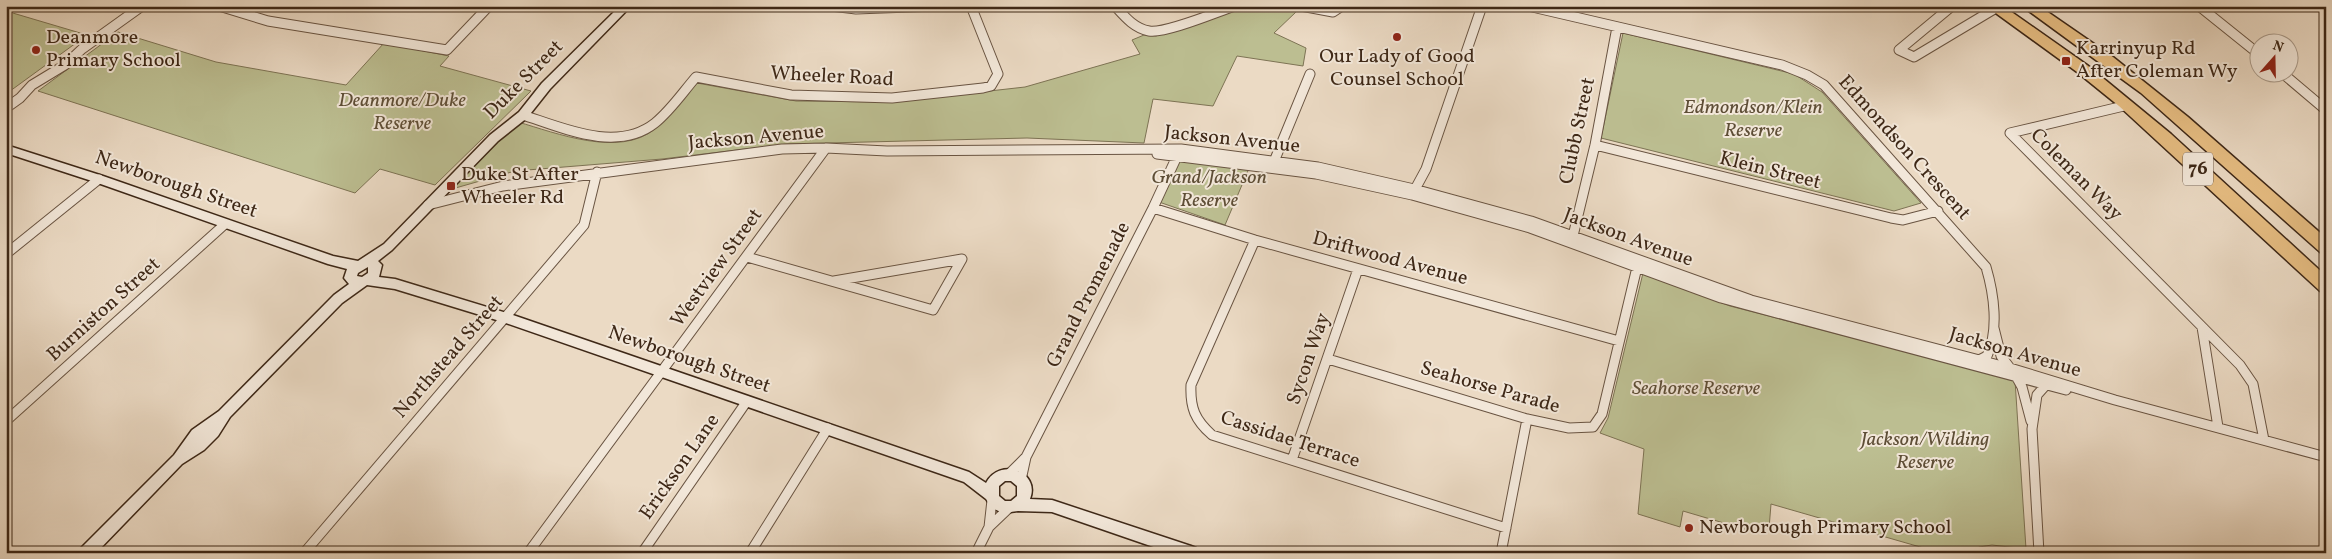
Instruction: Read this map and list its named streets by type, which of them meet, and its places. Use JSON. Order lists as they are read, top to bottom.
{
  "streets": {
    "highway": ["76"],
    "street": [
      "Wheeler Road",
      "Duke Street",
      "Clubb Street",
      "Jackson Avenue",
      "Edmondson Crescent",
      "Klein Street",
      "Coleman Way",
      "Newborough Street",
      "Driftwood Avenue",
      "Westview Street",
      "Grand Promenade",
      "Burniston Street",
      "Northstead Street",
      "Sycon Way",
      "Seahorse Parade",
      "Cassidae Terrace",
      "Erickson Lane"
    ]
  },
  "crossings": [
    ["Wheeler Road", "Duke Street"],
    ["Duke Street", "Jackson Avenue"],
    ["Duke Street", "Newborough Street"],
    ["Clubb Street", "Jackson Avenue"],
    ["Clubb Street", "Edmondson Crescent"],
    ["Clubb Street", "Klein Street"],
    ["Jackson Avenue", "Edmondson Crescent"],
    ["Jackson Avenue", "Coleman Way"],
    ["Jackson Avenue", "Westview Street"],
    ["Jackson Avenue", "Grand Promenade"],
    ["Jackson Avenue", "Northstead Street"],
    ["Jackson Avenue", "Seahorse Parade"],
    ["Edmondson Crescent", "Klein Street"],
    ["76", "Coleman Way"],
    ["Newborough Street", "Westview Street"],
    ["Newborough Street", "Grand Promenade"],
    ["Newborough Street", "Burniston Street"],
    ["Newborough Street", "Northstead Street"],
    ["Newborough Street", "Erickson Lane"],
    ["Driftwood Avenue", "Grand Promenade"],
    ["Driftwood Avenue", "Sycon Way"],
    ["Driftwood Avenue", "Seahorse Parade"],
    ["Driftwood Avenue", "Cassidae Terrace"],
    ["Sycon Way", "Seahorse Parade"],
    ["Sycon Way", "Cassidae Terrace"]
  ],
  "parks": [
    "Deanmore/Duke Reserve",
    "Edmondson/Klein Reserve",
    "Grand/Jackson Reserve",
    "Seahorse Reserve",
    "Jackson/Wilding Reserve"
  ],
  "places": {
    "other": ["Our Lady of Good Counsel School", "Deanmore Primary School", "Newborough Primary School"],
    "transit": ["Karrinyup Rd After Coleman Wy", "Duke St After Wheeler Rd"]
  },
  "north": "top"
}
